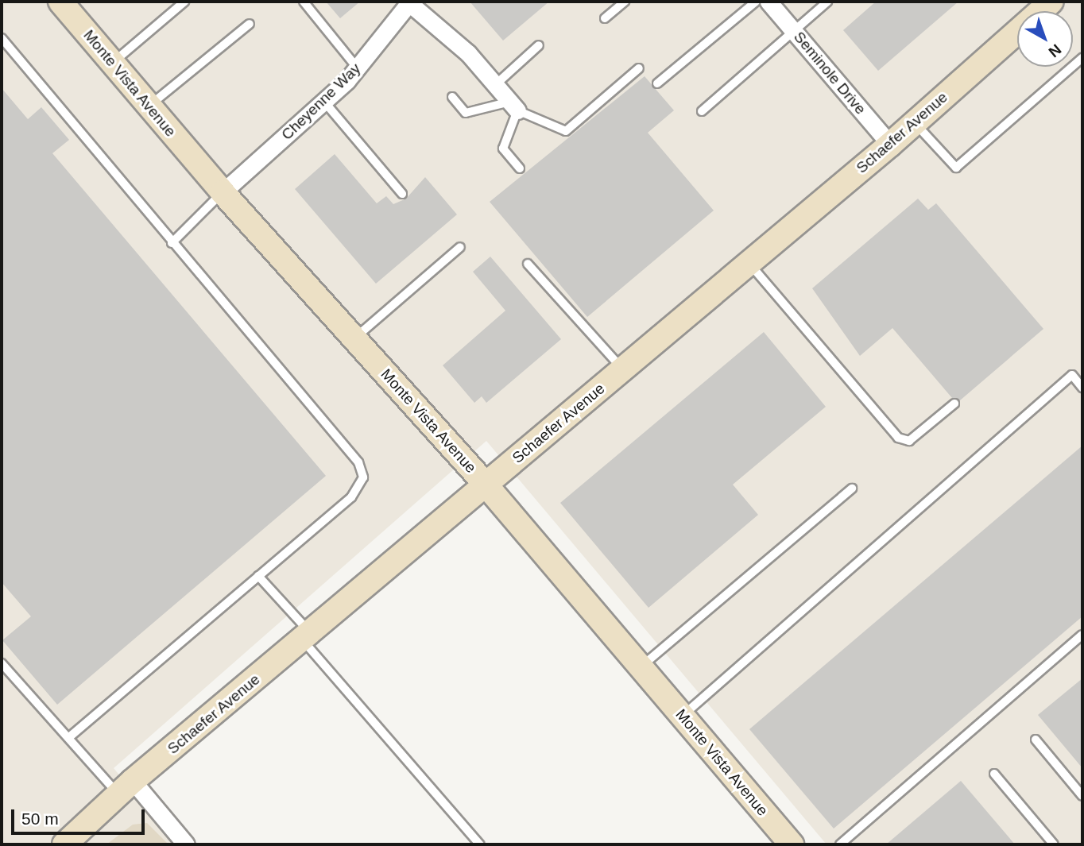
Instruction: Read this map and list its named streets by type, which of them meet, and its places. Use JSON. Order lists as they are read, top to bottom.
{
  "streets": {
    "street": [
      "Seminole Drive",
      "Monte Vista Avenue",
      "Cheyenne Way",
      "Schaefer Avenue"
    ]
  },
  "crossings": [
    ["Seminole Drive", "Schaefer Avenue"],
    ["Monte Vista Avenue", "Cheyenne Way"],
    ["Monte Vista Avenue", "Schaefer Avenue"]
  ],
  "scale_bar": "50 m",
  "north": "bottom right"
}
